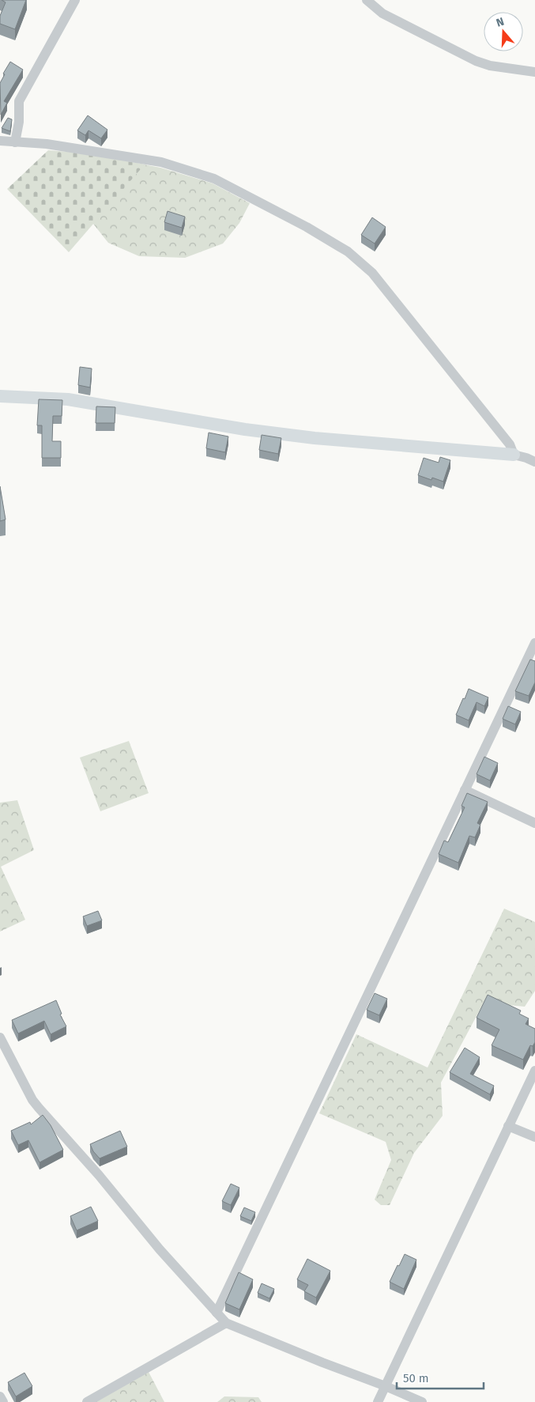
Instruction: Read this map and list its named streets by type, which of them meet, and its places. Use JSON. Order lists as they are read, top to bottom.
{
  "scale_bar": "50 m",
  "north": "top"
}
